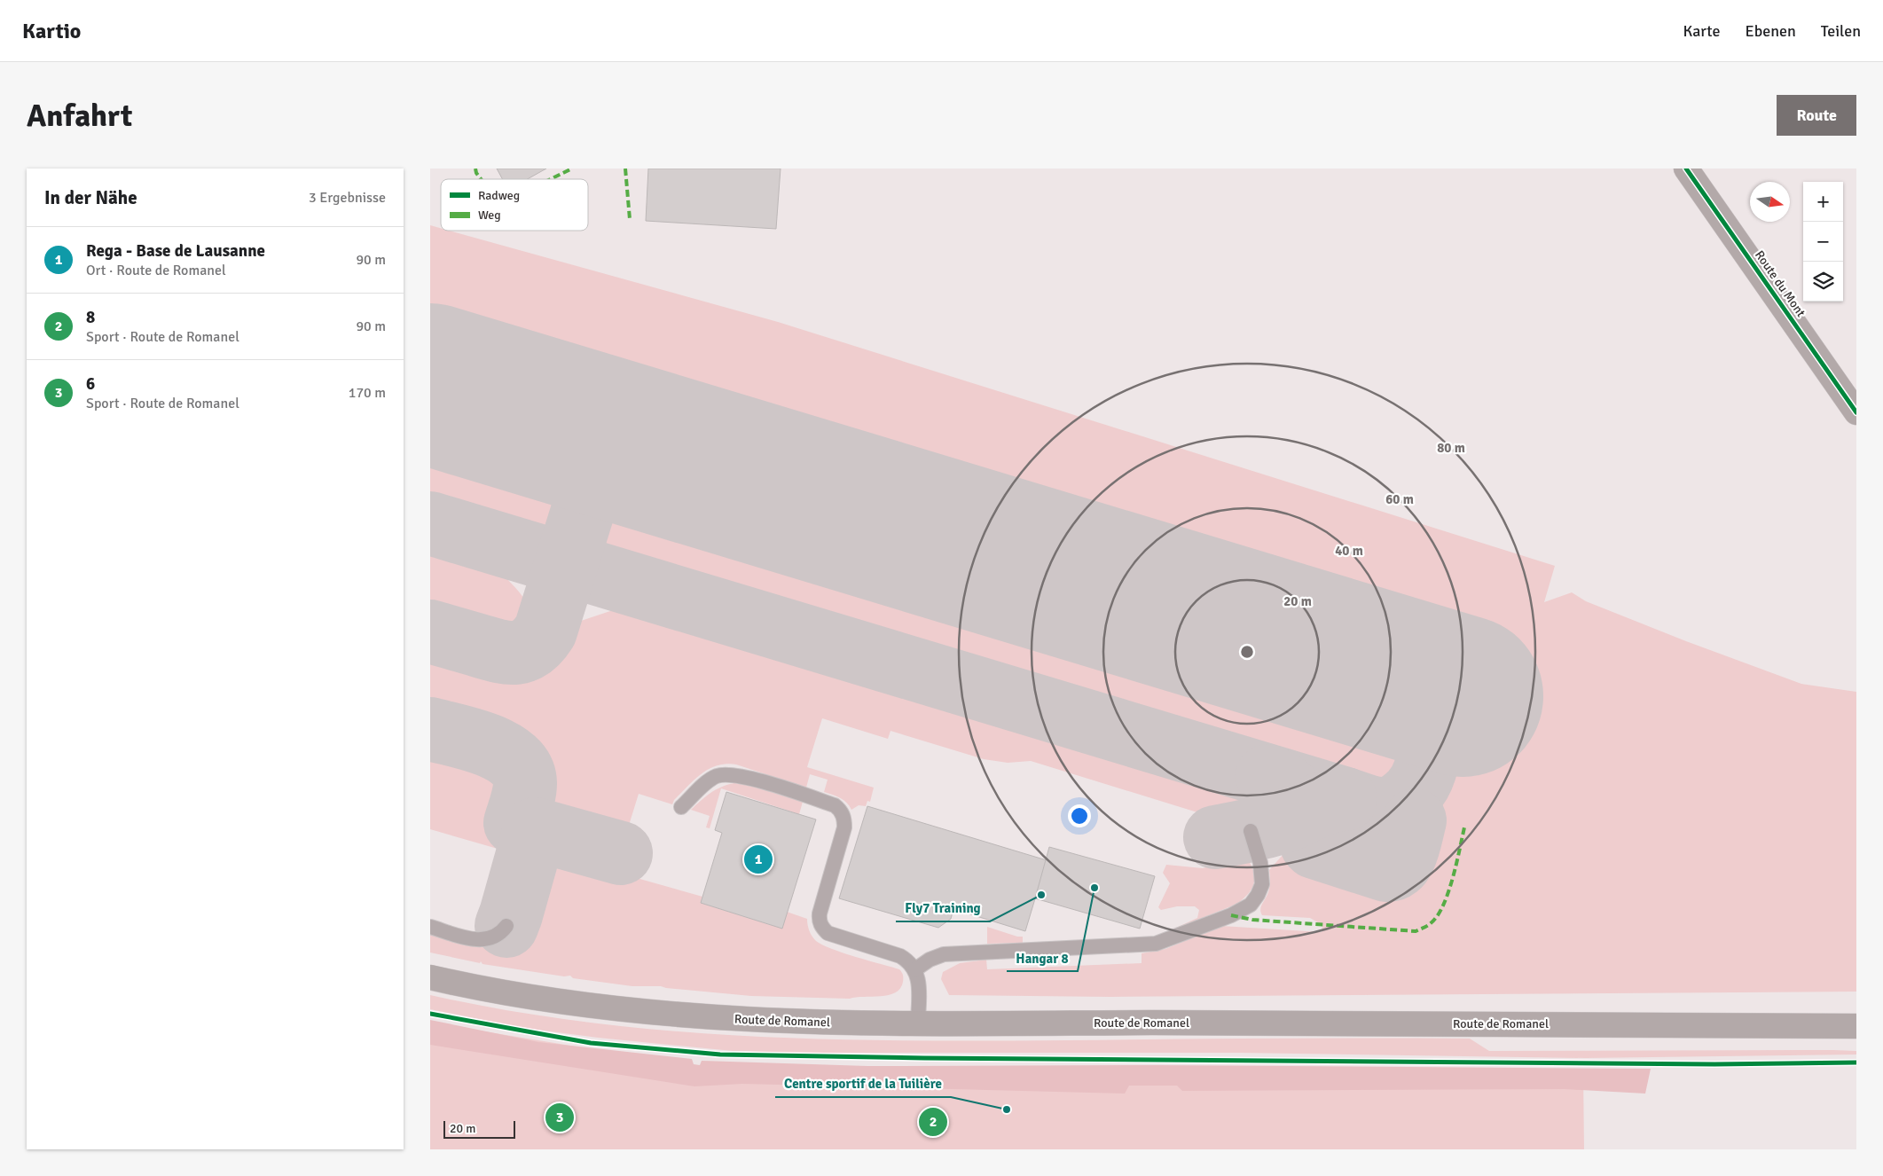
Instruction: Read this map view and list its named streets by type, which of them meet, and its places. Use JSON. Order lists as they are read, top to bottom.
{
  "streets": {
    "main road": ["Route du Mont", "Route de Romanel"]
  },
  "places": ["Hangar 8", "Fly7 Training", "Centre sportif de la Tuilière"],
  "legend": ["Radweg", "Weg"],
  "scale_bar": "20 m",
  "north": "right",
  "page": {
    "header": "Kartio",
    "nav": ["Karte", "Ebenen", "Teilen"],
    "buttons": "Route",
    "title": "Anfahrt",
    "heading": ["In der Nähe", "3 Ergebnisse"],
    "map_buttons": ["+", "−"],
    "list": [
      {
        "mark": "1",
        "name": "Rega - Base de Lausanne",
        "note": "Ort · Route de Romanel",
        "value": "90 m"
      },
      {
        "mark": "2",
        "name": "8",
        "note": "Sport · Route de Romanel",
        "value": "90 m"
      },
      {
        "mark": "3",
        "name": "6",
        "note": "Sport · Route de Romanel",
        "value": "170 m"
      }
    ],
    "pins": ["1", "3", "2"],
    "scale": "20 m"
  },
  "rings": [
    "80 m",
    "60 m",
    "40 m",
    "20 m"
  ]
}
